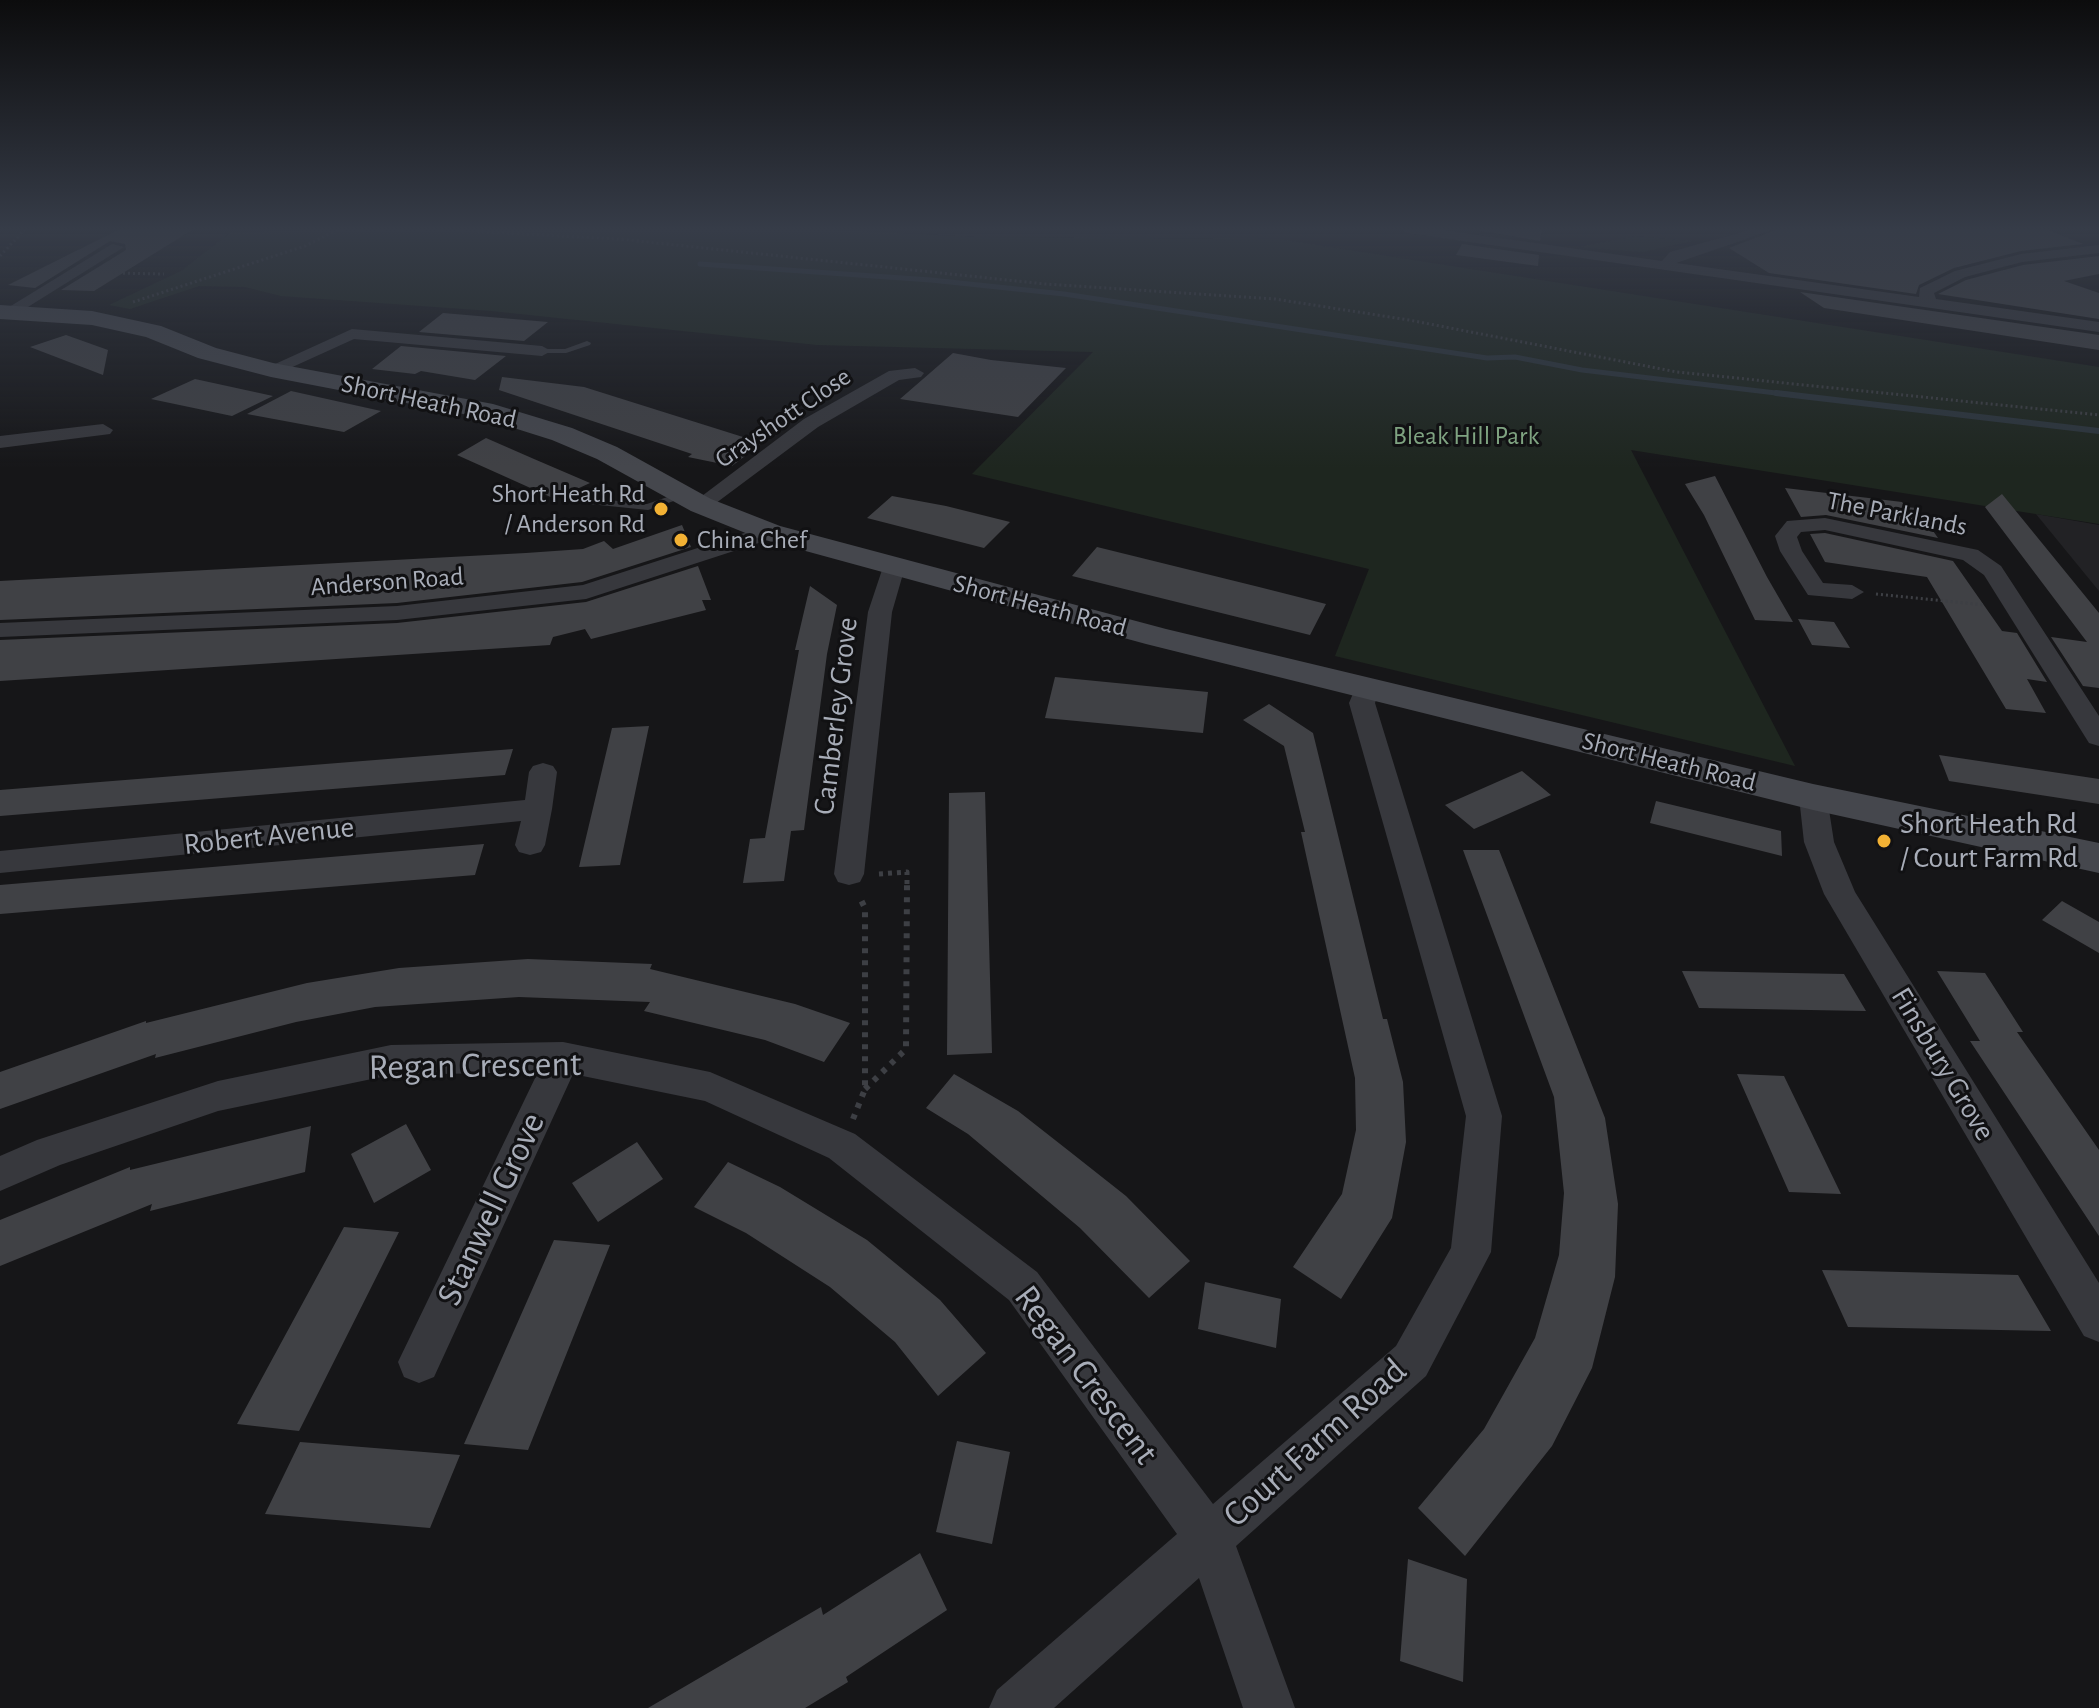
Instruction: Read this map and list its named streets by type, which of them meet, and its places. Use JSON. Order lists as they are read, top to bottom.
{
  "streets": {
    "street": [
      "Short Heath Road",
      "Grayshott Close",
      "The Parklands",
      "Anderson Road",
      "Camberley Grove",
      "Robert Avenue",
      "Finsbury Grove",
      "Regan Crescent",
      "Stanwell Grove",
      "Court Farm Road"
    ]
  },
  "crossings": [
    ["Short Heath Road", "Grayshott Close"],
    ["Short Heath Road", "Anderson Road"],
    ["Short Heath Road", "Camberley Grove"],
    ["Short Heath Road", "Finsbury Grove"],
    ["Short Heath Road", "Court Farm Road"],
    ["Regan Crescent", "Stanwell Grove"],
    ["Regan Crescent", "Court Farm Road"]
  ],
  "parks": ["Bleak Hill Park"],
  "places": ["Short Heath Rd / Anderson Rd", "China Chef", "Short Heath Rd / Court Farm Rd"]
}
